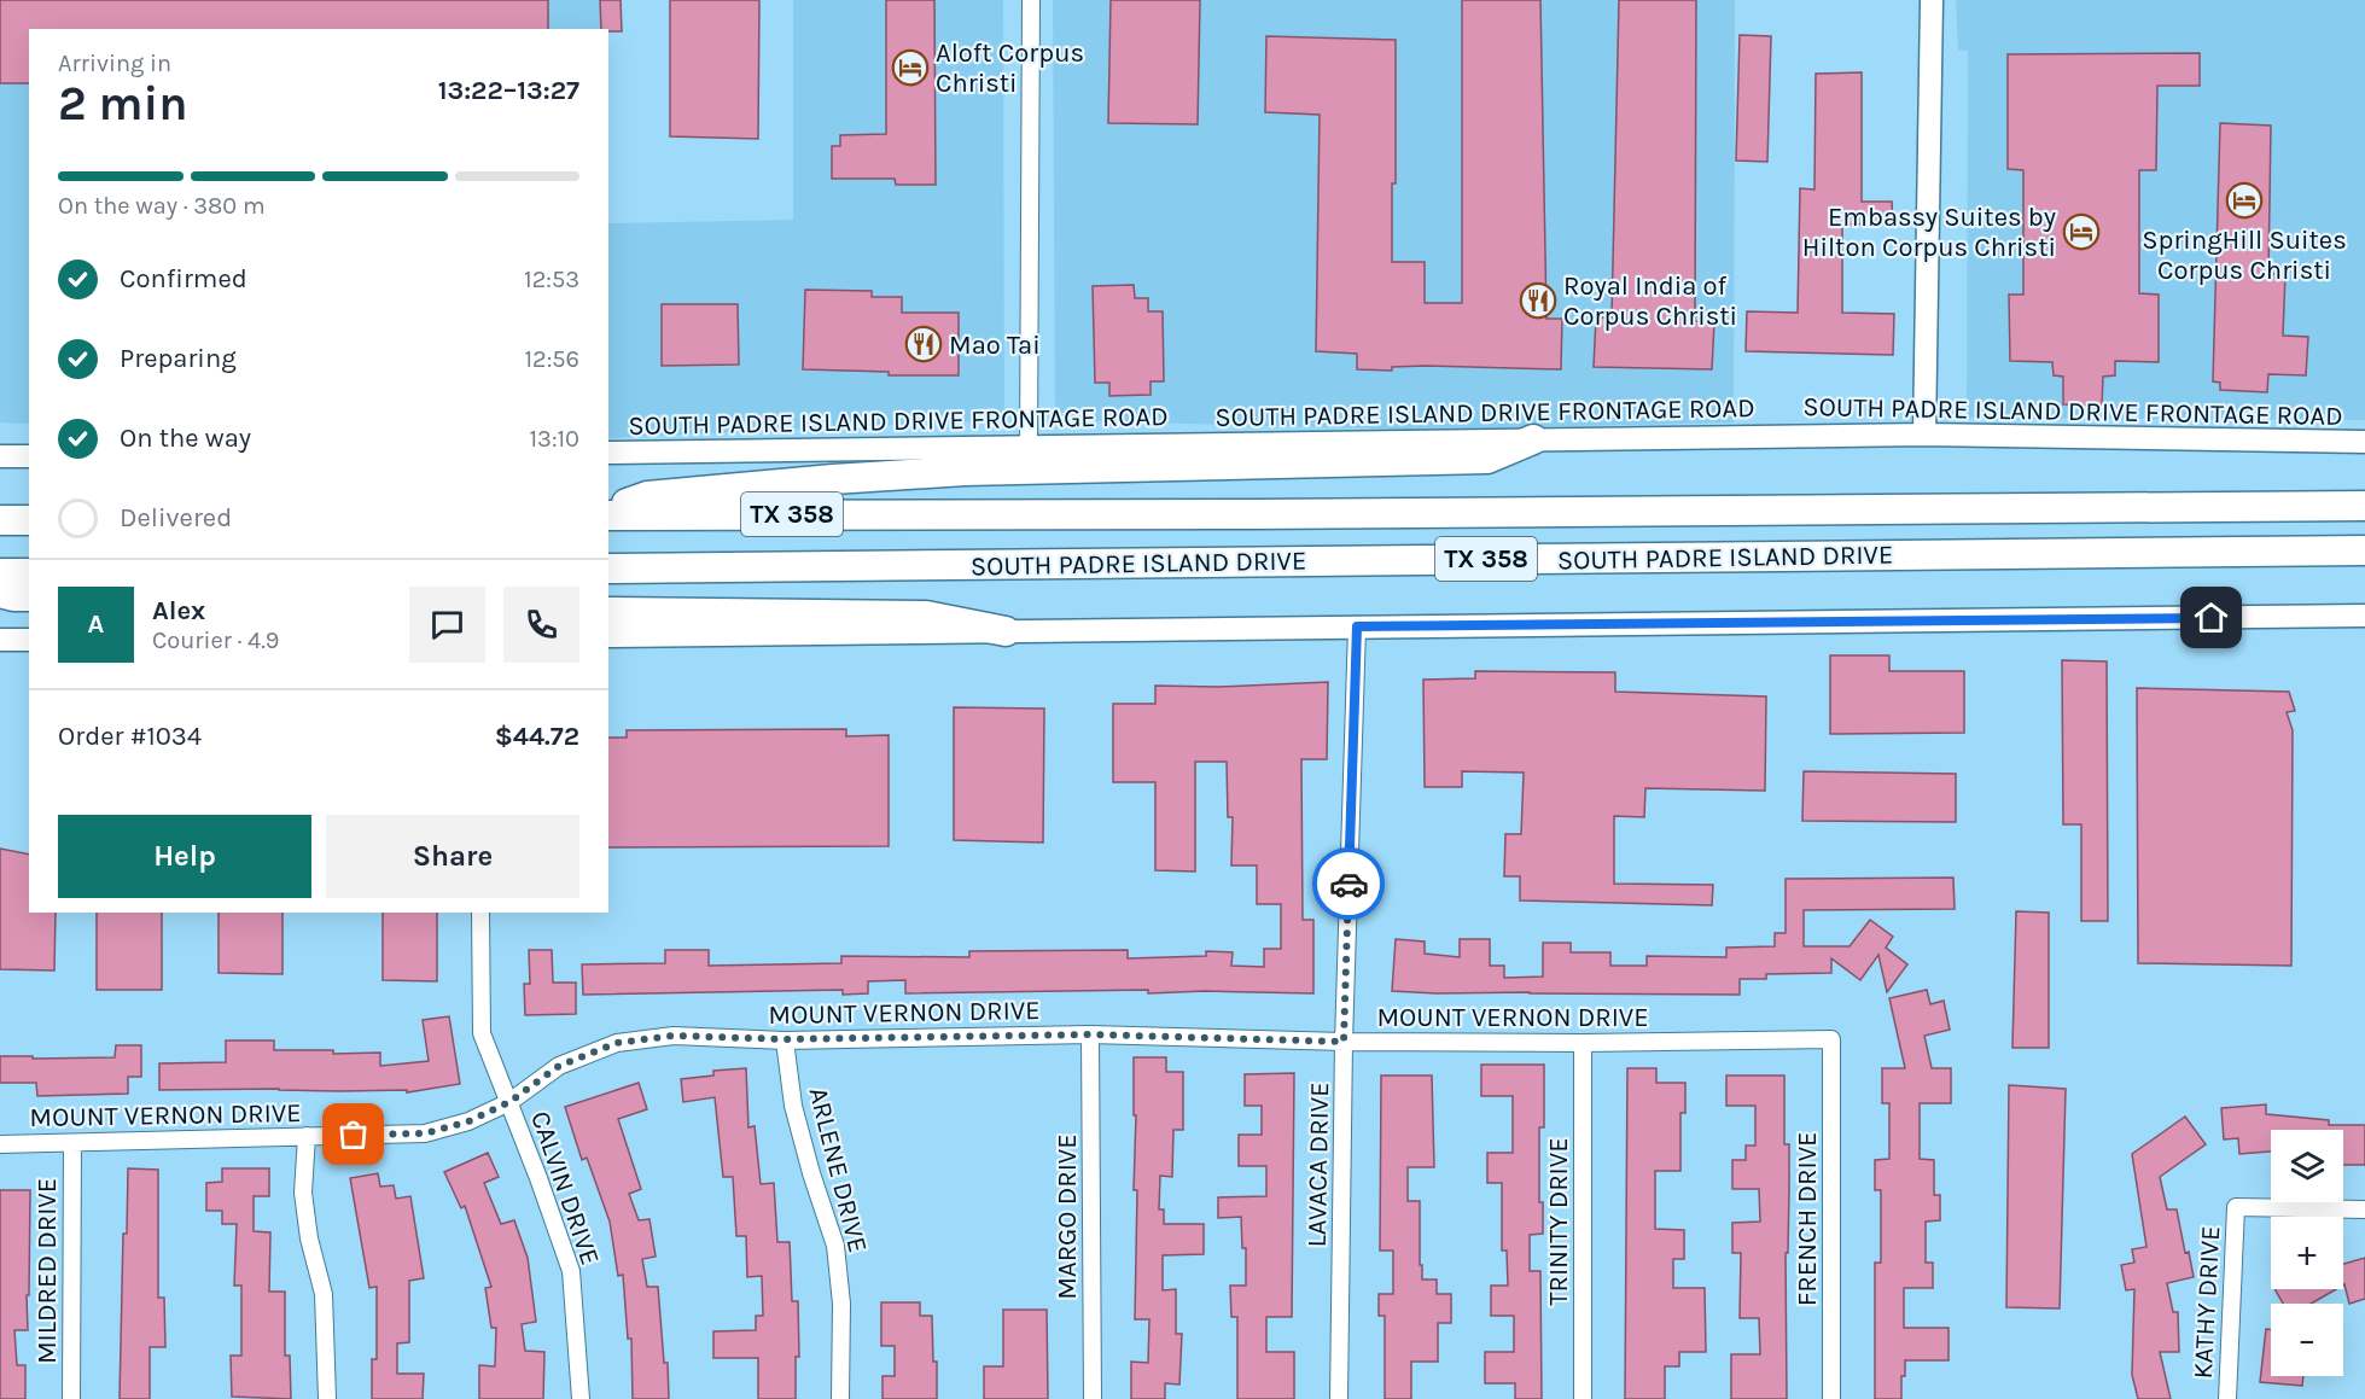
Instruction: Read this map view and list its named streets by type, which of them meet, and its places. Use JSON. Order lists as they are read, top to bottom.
{
  "streets": {
    "highway": ["TX 358", "SOUTH PADRE ISLAND DRIVE"],
    "main road": ["SOUTH PADRE ISLAND DRIVE FRONTAGE ROAD"],
    "street": [
      "MOUNT VERNON DRIVE",
      "LAVACA DRIVE",
      "ARLENE DRIVE",
      "CALVIN DRIVE",
      "MARGO DRIVE",
      "FRENCH DRIVE",
      "TRINITY DRIVE",
      "MILDRED DRIVE",
      "KATHY DRIVE"
    ]
  },
  "crossings": [
    ["MOUNT VERNON DRIVE", "LAVACA DRIVE"],
    ["MOUNT VERNON DRIVE", "ARLENE DRIVE"],
    ["MOUNT VERNON DRIVE", "CALVIN DRIVE"],
    ["MOUNT VERNON DRIVE", "MARGO DRIVE"],
    ["MOUNT VERNON DRIVE", "FRENCH DRIVE"],
    ["MOUNT VERNON DRIVE", "TRINITY DRIVE"],
    ["MOUNT VERNON DRIVE", "MILDRED DRIVE"]
  ],
  "places": {
    "hotel": ["Aloft Corpus Christi", "SpringHill Suites Corpus Christi", "Embassy Suites by Hilton Corpus Christi"],
    "restaurant": ["Royal India of Corpus Christi", "Mao Tai"]
  },
  "page": {
    "heading": ["2 min", "Arriving in", "13:22–13:27"],
    "panel": [
      "Alex",
      "Courier · 4.9",
      "Order #1034",
      "$44.72"
    ],
    "bar": "On the way · 380 m",
    "list": [
      ["Confirmed", "12:53"],
      ["Preparing", "12:56"],
      ["On the way", "13:10"],
      "Delivered"
    ],
    "round": "A",
    "buttons": ["Help", "Share"],
    "map_buttons": ["+", "−"]
  }
}
